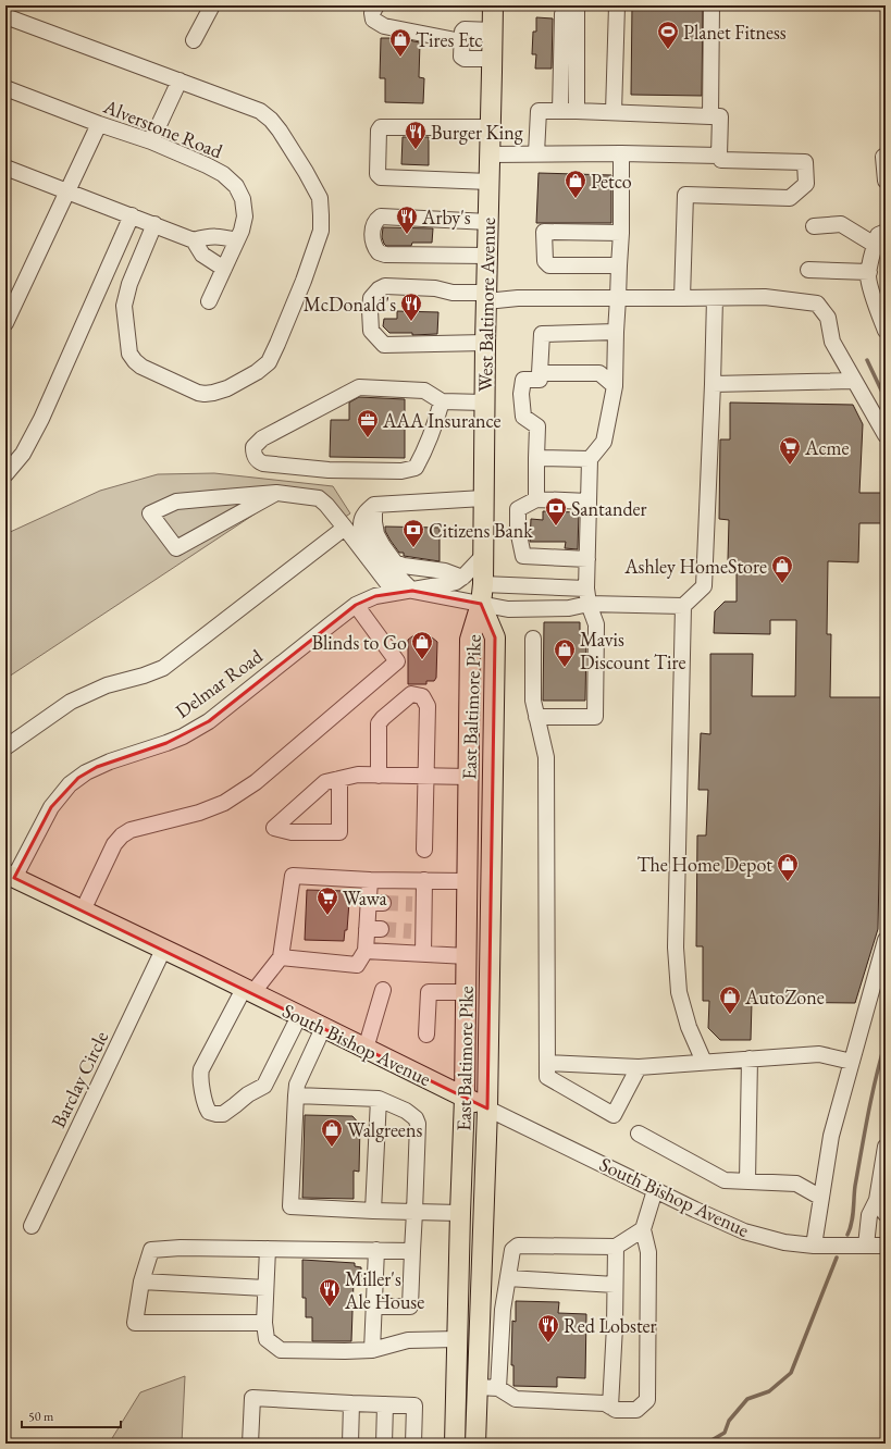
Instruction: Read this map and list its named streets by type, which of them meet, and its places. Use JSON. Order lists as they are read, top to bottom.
{
  "streets": {
    "main road": ["West Baltimore Avenue", "East Baltimore Pike", "South Bishop Avenue"],
    "street": ["Alverstone Road", "Delmar Road", "Barclay Circle"]
  },
  "crossings": [
    ["West Baltimore Avenue", "Delmar Road"],
    ["West Baltimore Avenue", "East Baltimore Pike"],
    ["Delmar Road", "East Baltimore Pike"],
    ["Delmar Road", "South Bishop Avenue"],
    ["East Baltimore Pike", "South Bishop Avenue"],
    ["South Bishop Avenue", "Barclay Circle"]
  ],
  "places": {
    "sports": ["Planet Fitness"],
    "shop": [
      "Tires Etc",
      "Petco",
      "Ashley HomeStore",
      "Blinds to Go",
      "Mavis Discount Tire",
      "The Home Depot",
      "AutoZone",
      "Walgreens"
    ],
    "restaurant": [
      "Burger King",
      "Arby's",
      "McDonald's",
      "Miller's Ale House",
      "Red Lobster"
    ],
    "office": ["AAA Insurance"],
    "supermarket": ["Acme", "Wawa"],
    "bank": ["Santander", "Citizens Bank"]
  },
  "scale_bar": "50 m"
}
